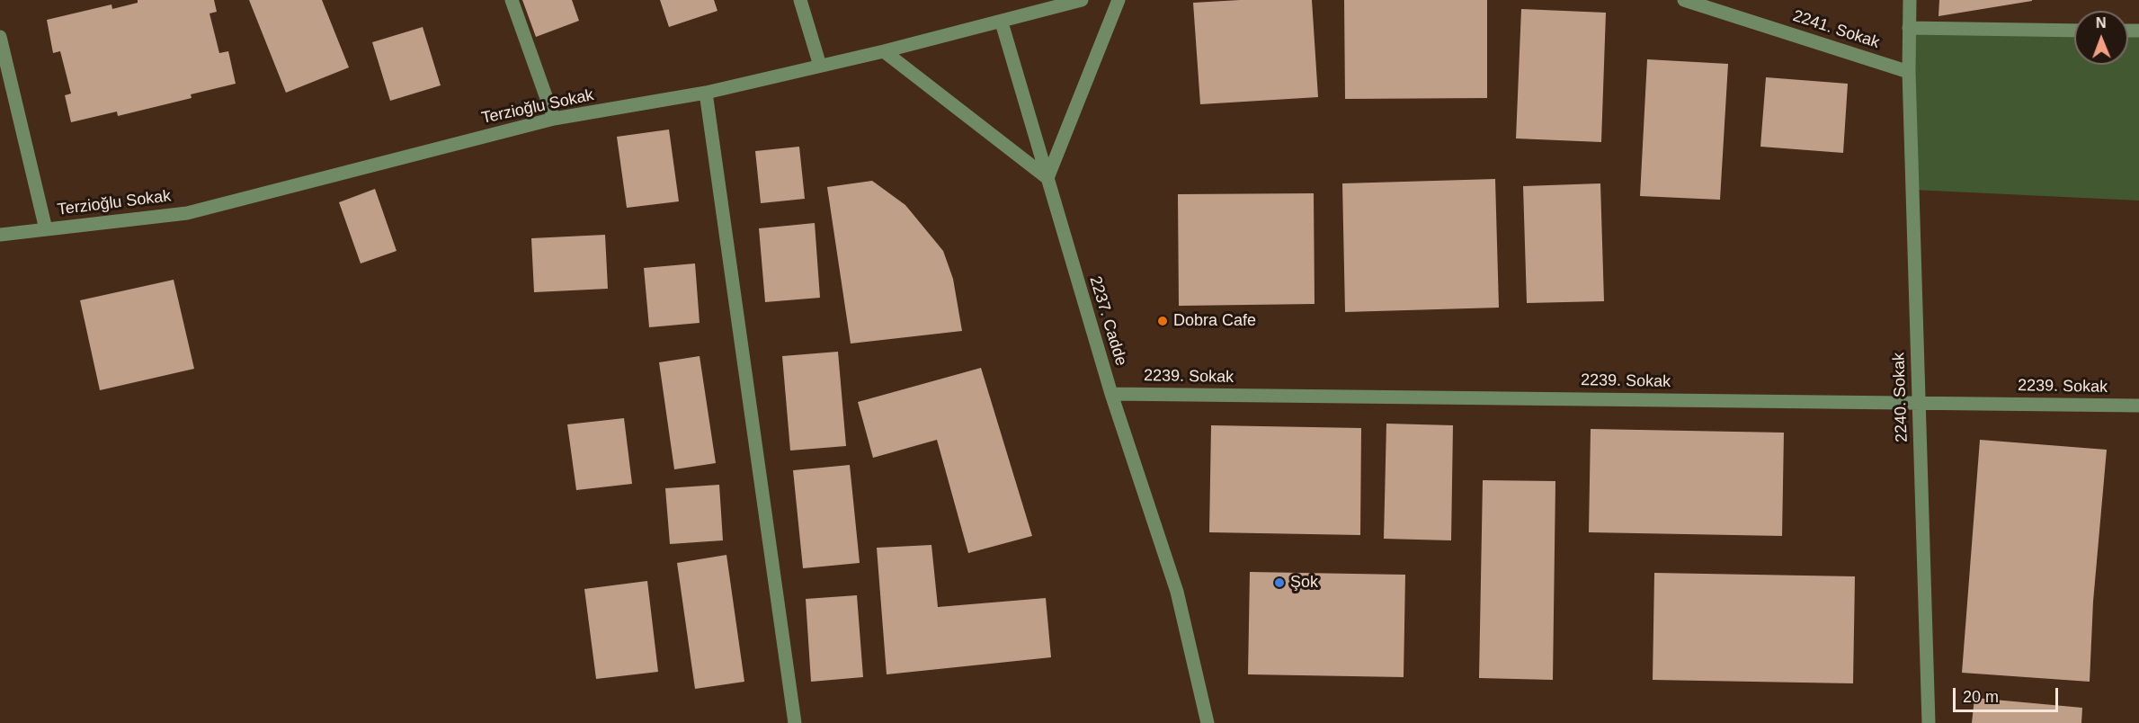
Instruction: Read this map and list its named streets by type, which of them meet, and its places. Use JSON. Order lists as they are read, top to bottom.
{
  "streets": {
    "street": [
      "2241. Sokak",
      "Terzioğlu Sokak",
      "2237. Cadde",
      "2239. Sokak",
      "2240. Sokak"
    ]
  },
  "crossings": [
    ["2241. Sokak", "2240. Sokak"],
    ["Terzioğlu Sokak", "2237. Cadde"],
    ["2237. Cadde", "2239. Sokak"],
    ["2239. Sokak", "2240. Sokak"]
  ],
  "places": ["Dobra Cafe", "Şok"],
  "scale_bar": "20 m",
  "north": "top"
}
